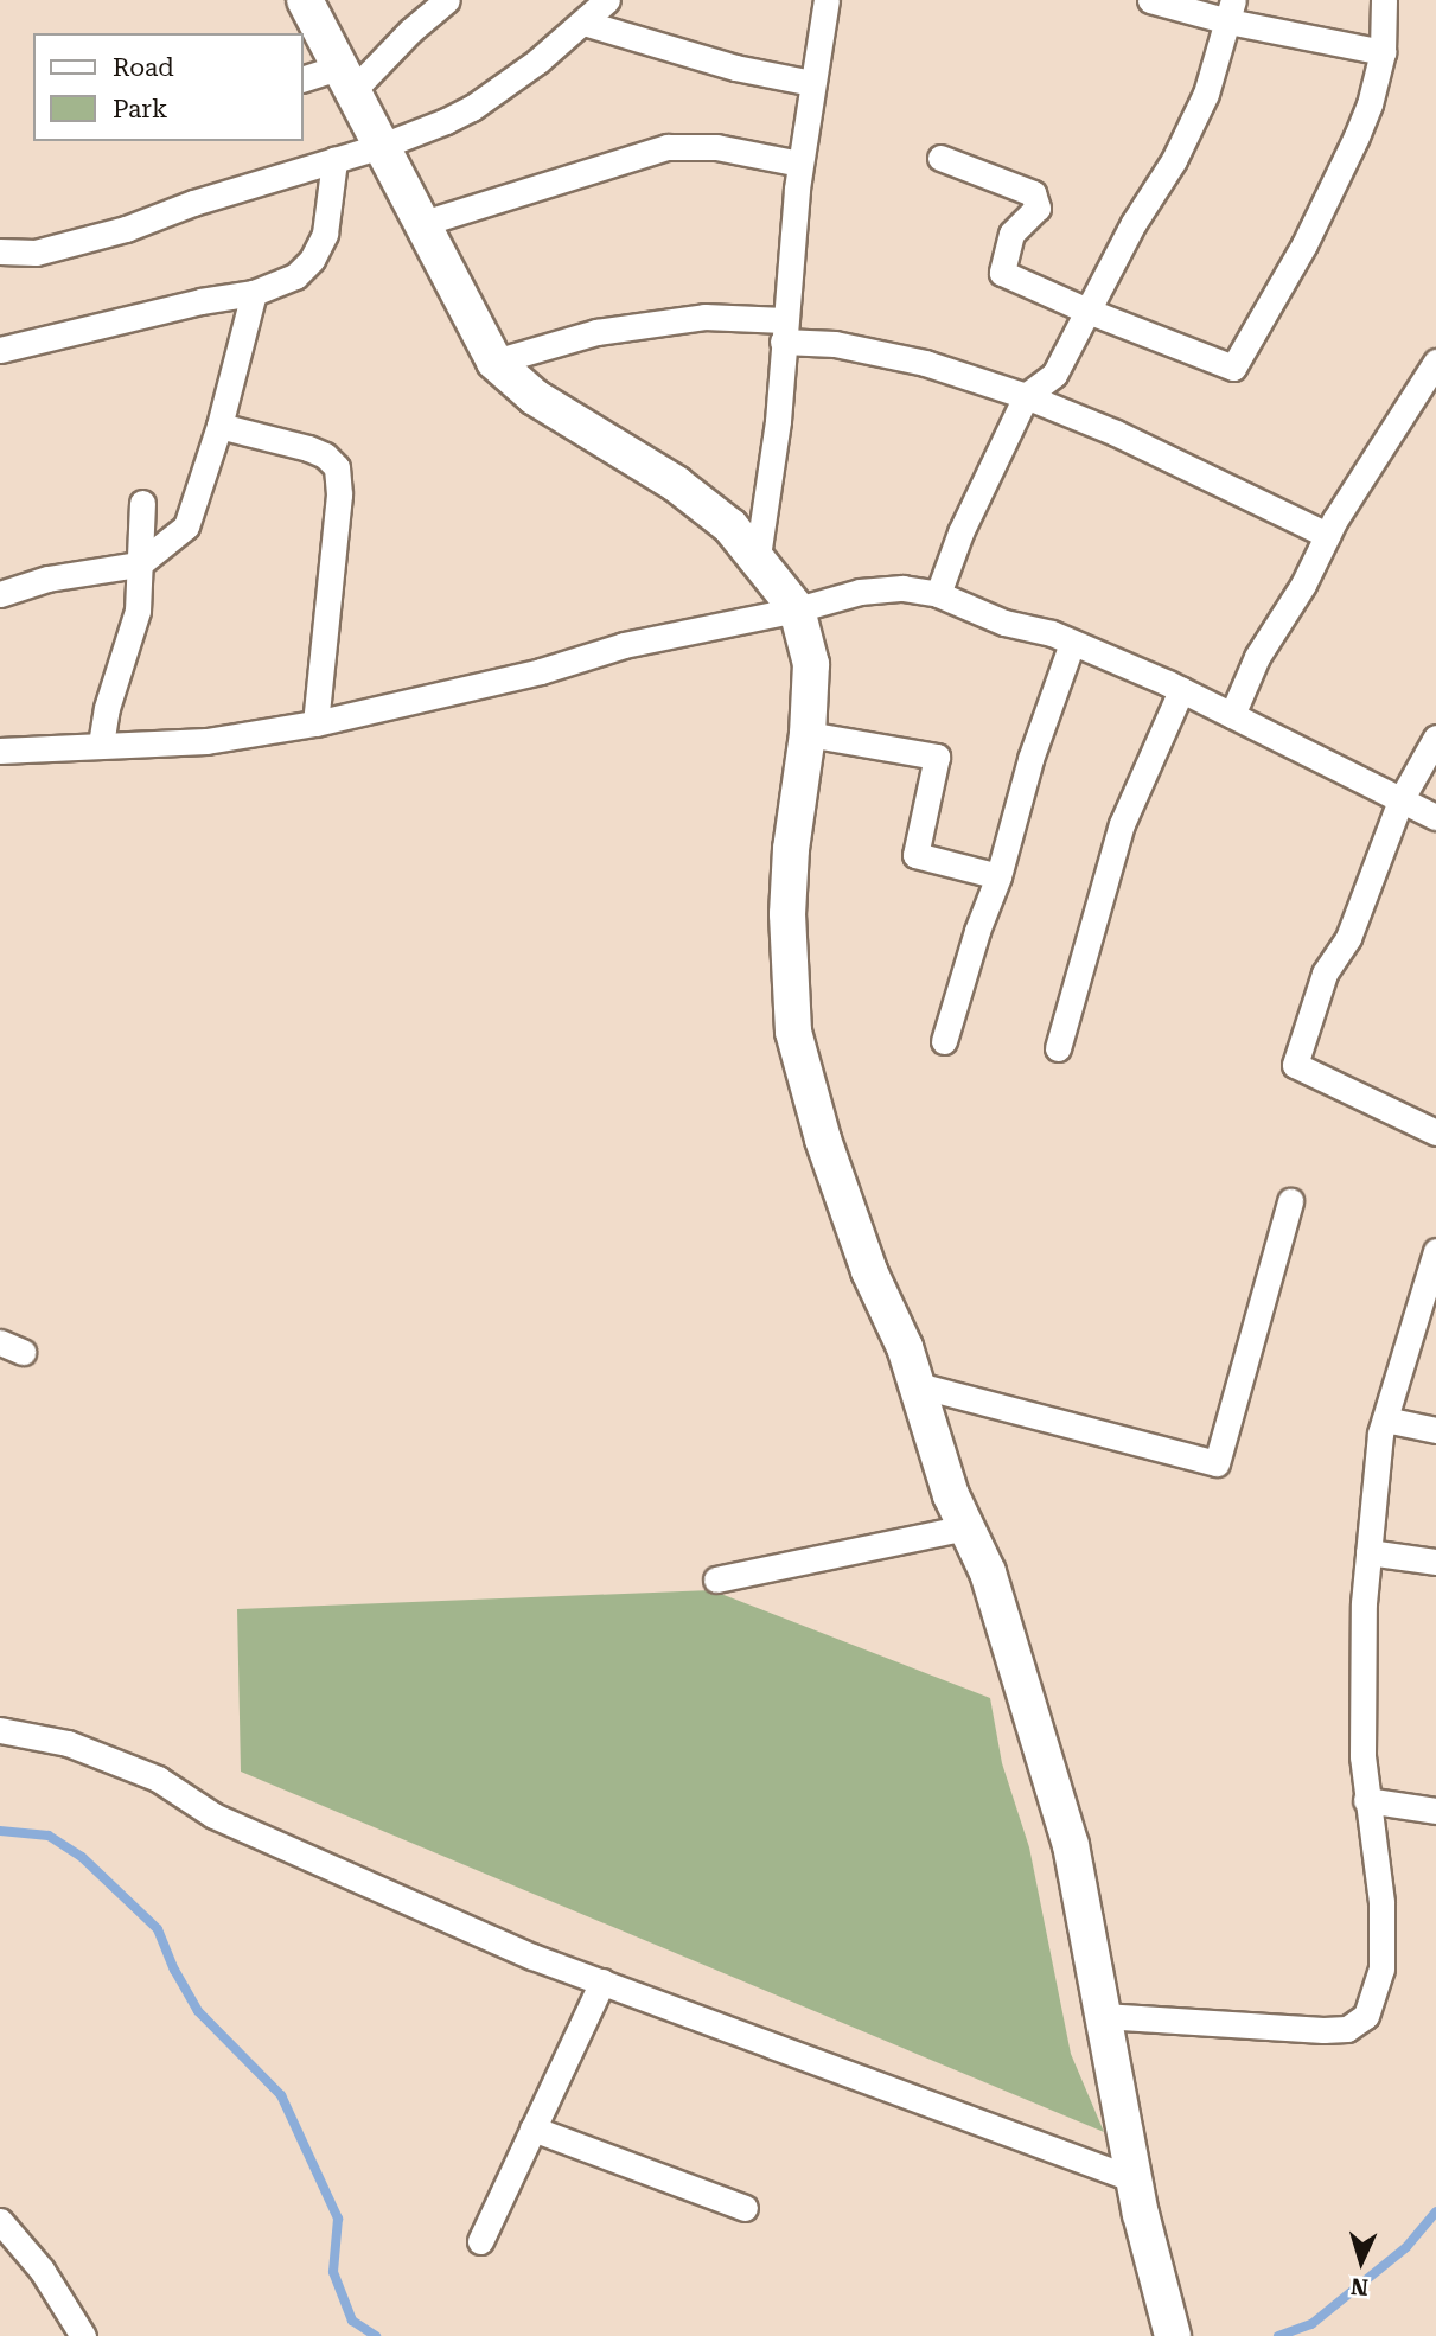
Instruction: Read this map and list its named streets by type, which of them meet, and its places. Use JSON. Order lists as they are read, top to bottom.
{
  "legend": ["Road", "Park"],
  "north": "bottom"
}
